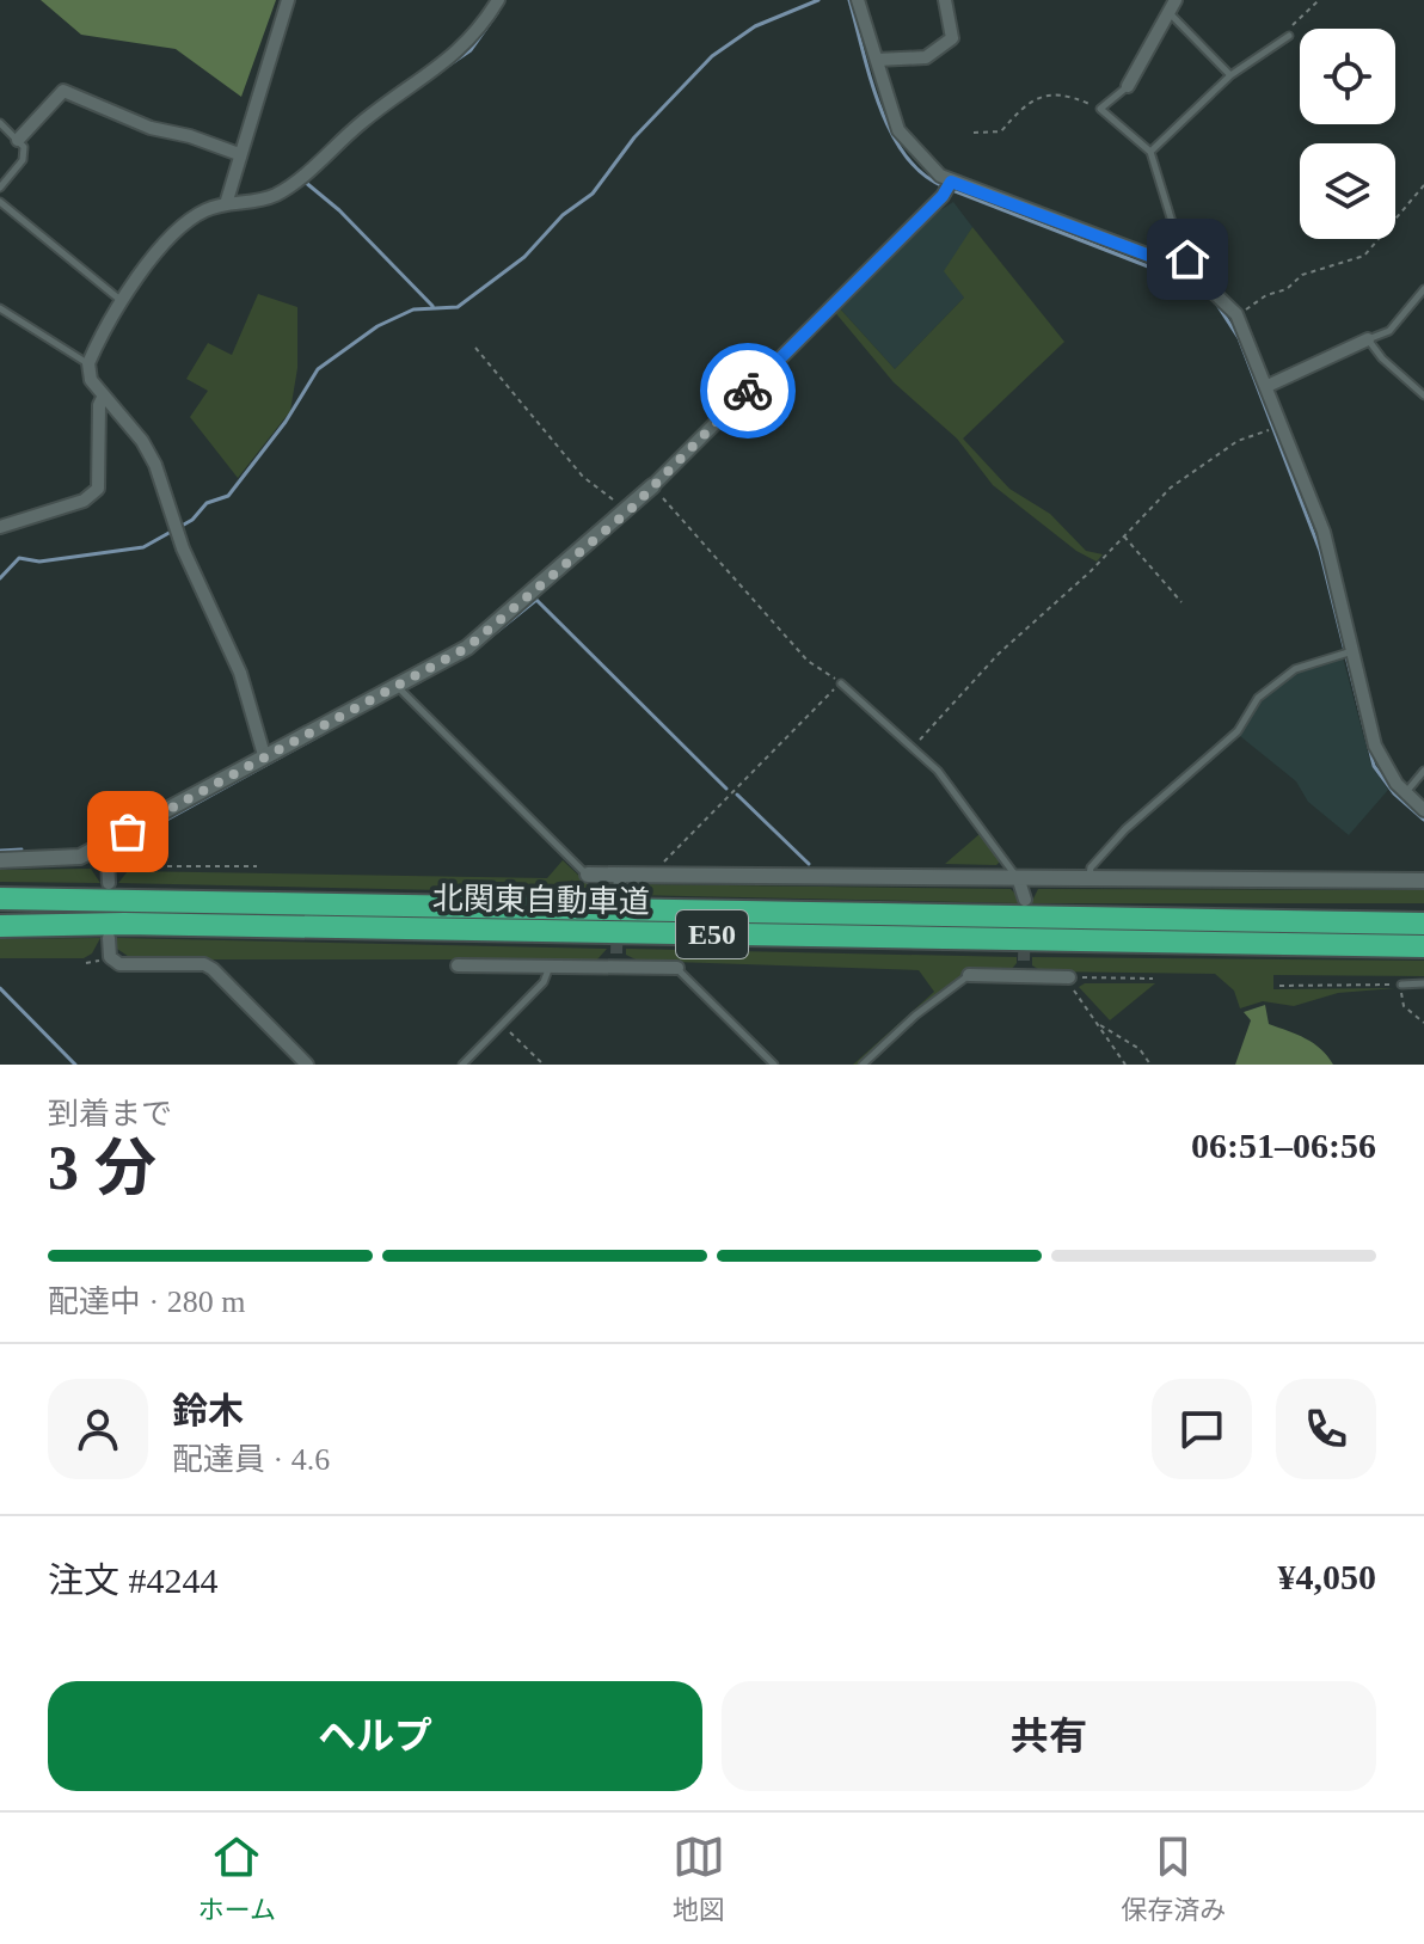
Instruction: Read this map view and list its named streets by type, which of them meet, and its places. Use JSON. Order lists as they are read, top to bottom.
{
  "streets": {
    "highway": ["北関東自動車道", "E50"]
  },
  "page": {
    "heading": ["3 分", "到着まで", "06:51–06:56"],
    "panel": [
      "鈴木",
      "配達員 · 4.6",
      "注文 #4244",
      "¥4,050"
    ],
    "bar": "配達中 · 280 m",
    "buttons": ["ヘルプ", "共有"],
    "tabs": ["ホーム", "地図", "保存済み"]
  }
}
